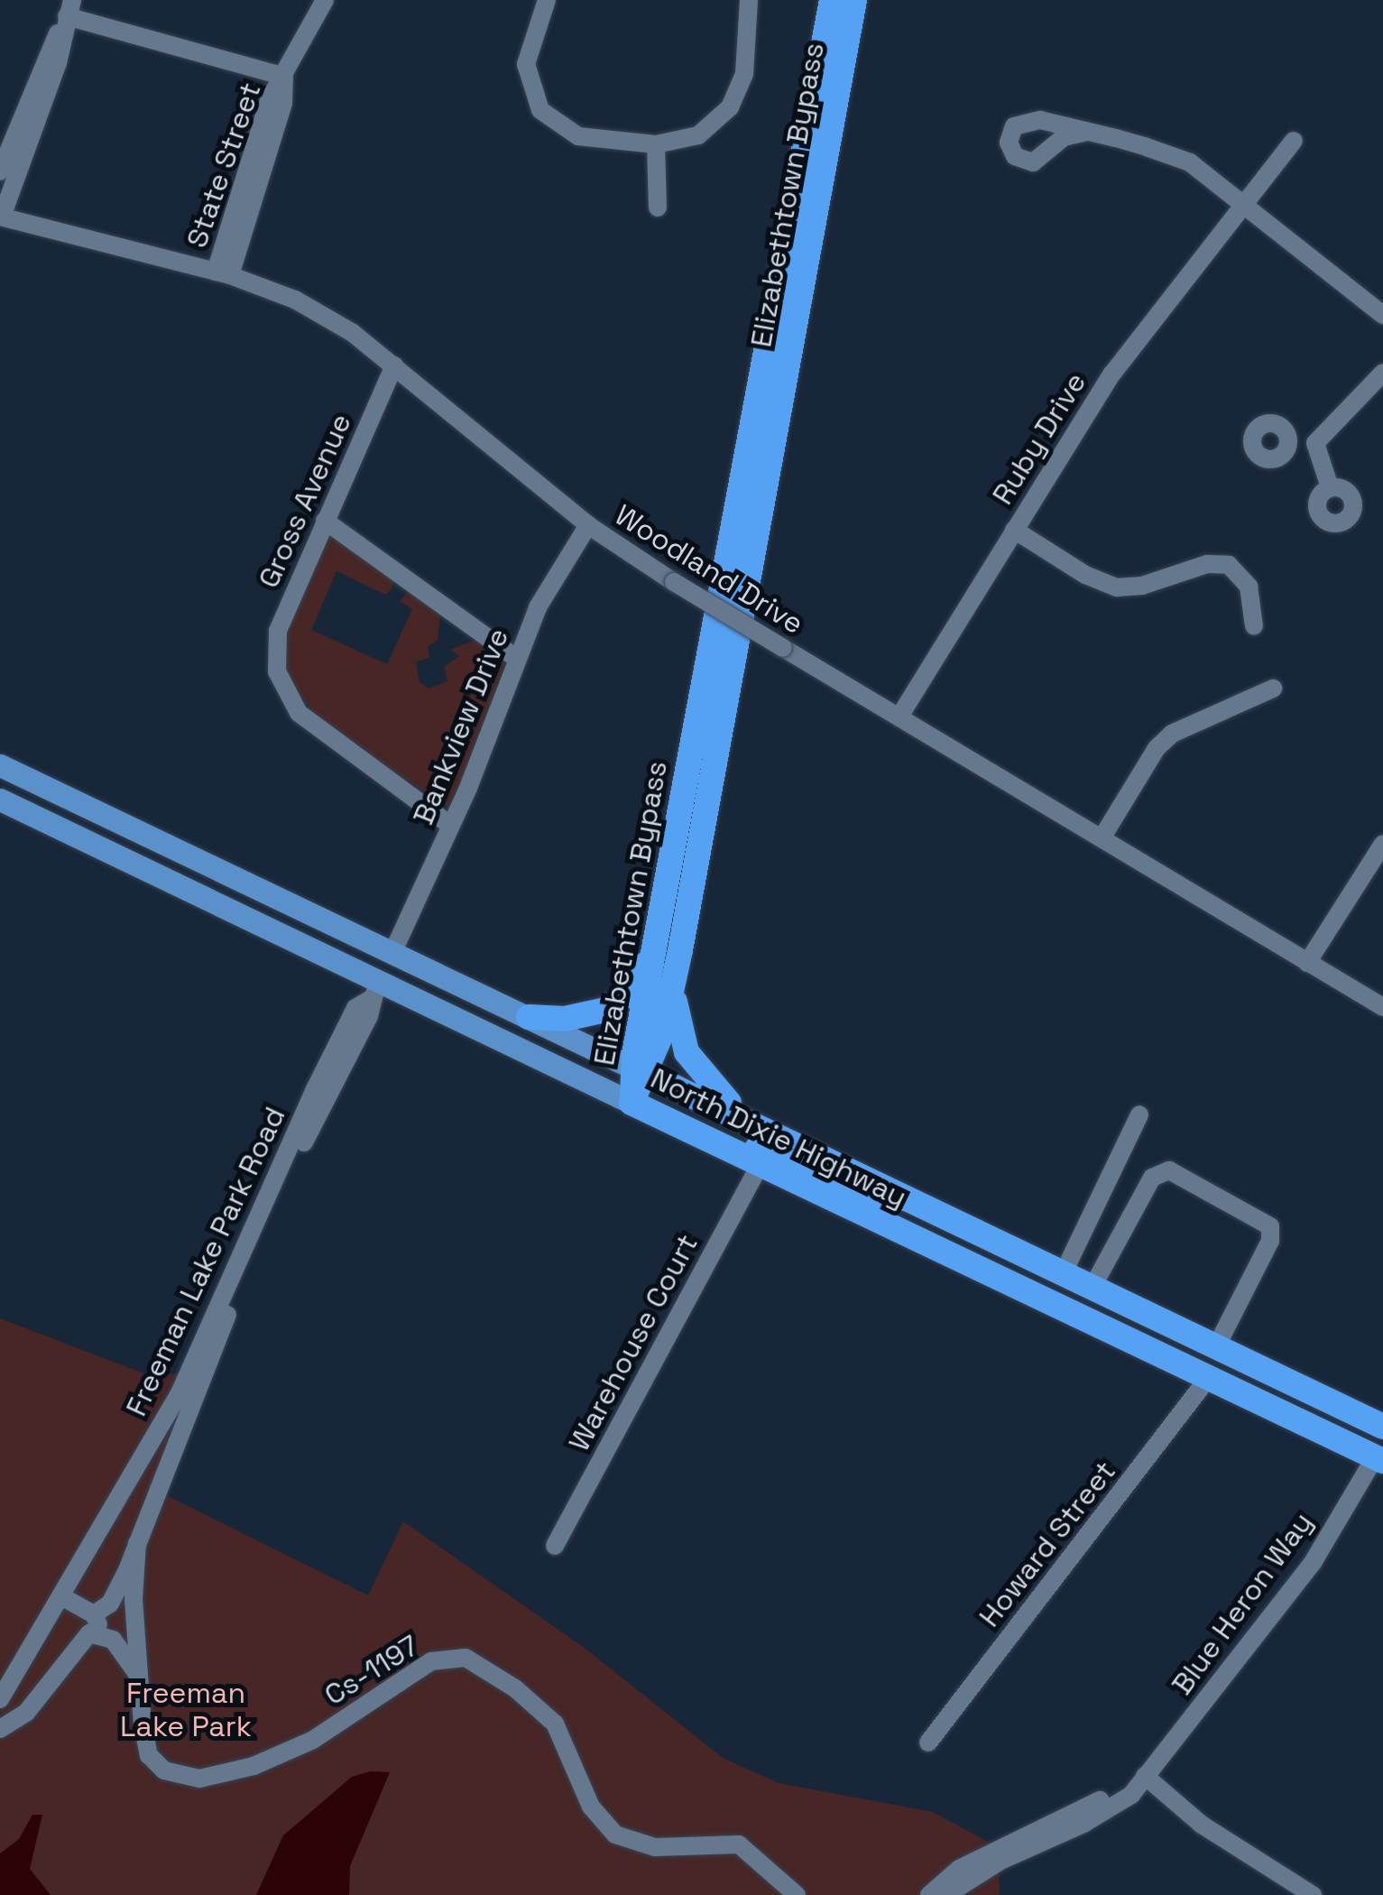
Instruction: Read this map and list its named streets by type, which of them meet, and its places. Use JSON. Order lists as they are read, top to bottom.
{
  "streets": {
    "highway": ["Elizabethtown Bypass", "North Dixie Highway"],
    "street": [
      "State Street",
      "Ruby Drive",
      "Gross Avenue",
      "Woodland Drive",
      "Bankview Drive",
      "Freeman Lake Park Road",
      "Warehouse Court",
      "Howard Street",
      "Blue Heron Way",
      "Cs-1197"
    ]
  },
  "crossings": [
    ["State Street", "Woodland Drive"],
    ["Elizabethtown Bypass", "North Dixie Highway"],
    ["Ruby Drive", "Woodland Drive"],
    ["Gross Avenue", "Woodland Drive"],
    ["Gross Avenue", "Bankview Drive"],
    ["Woodland Drive", "Bankview Drive"],
    ["Bankview Drive", "North Dixie Highway"],
    ["North Dixie Highway", "Freeman Lake Park Road"],
    ["North Dixie Highway", "Warehouse Court"],
    ["North Dixie Highway", "Howard Street"],
    ["North Dixie Highway", "Blue Heron Way"],
    ["Freeman Lake Park Road", "Cs-1197"]
  ],
  "parks": ["Freeman Lake Park"]
}
